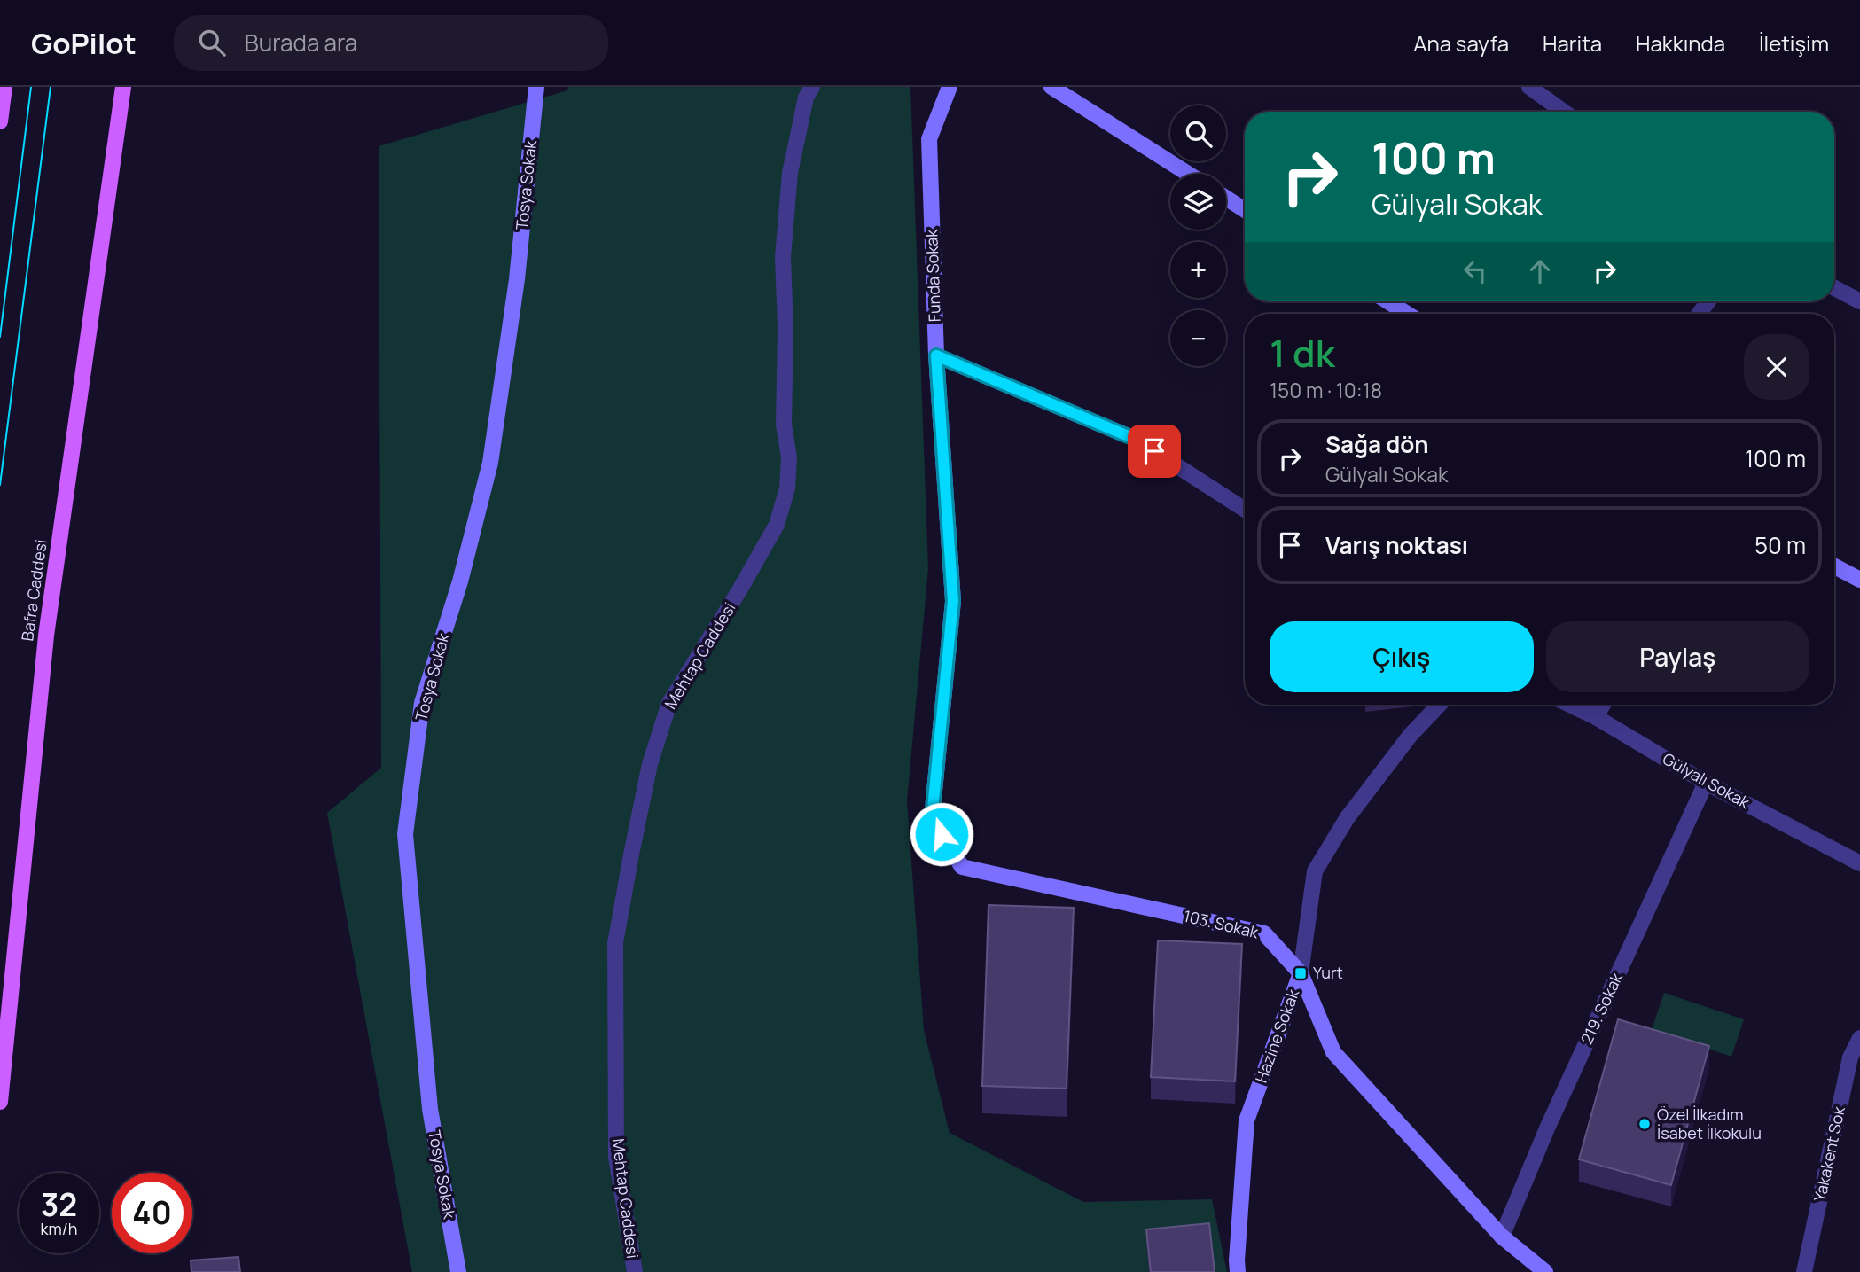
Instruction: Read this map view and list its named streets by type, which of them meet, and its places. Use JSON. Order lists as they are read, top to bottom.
{
  "streets": {
    "main road": ["Bafra Caddesi"],
    "street": [
      "Tosya Sokak",
      "Funda Sokak",
      "Mehtap Caddesi",
      "Gülyalı Sokak",
      "103. Sokak",
      "219. Sokak",
      "Hazine Sokak",
      "Yakakent Sok"
    ]
  },
  "crossings": [
    ["Funda Sokak", "103. Sokak"],
    ["Gülyalı Sokak", "219. Sokak"],
    ["103. Sokak", "219. Sokak"],
    ["103. Sokak", "Hazine Sokak"]
  ],
  "places": {
    "transit": ["Yurt"],
    "other": ["Özel İlkadım İsabet İlkokulu"]
  },
  "page": {
    "header": "GoPilot",
    "search": "Burada ara",
    "nav": [
      "Ana sayfa",
      "Harita",
      "Hakkında",
      "İletişim"
    ],
    "map_buttons": ["+", "−"],
    "turn": ["100 m", "Gülyalı Sokak"],
    "heading": ["1 dk", "150 m · 10:18"],
    "list": [
      {
        "name": "Sağa dön",
        "note": "Gülyalı Sokak",
        "value": "100 m"
      },
      {
        "name": "Varış noktası",
        "value": "50 m"
      }
    ],
    "buttons": ["Çıkış", "Paylaş"],
    "speed": "32 km/h",
    "limit": "40"
  }
}
